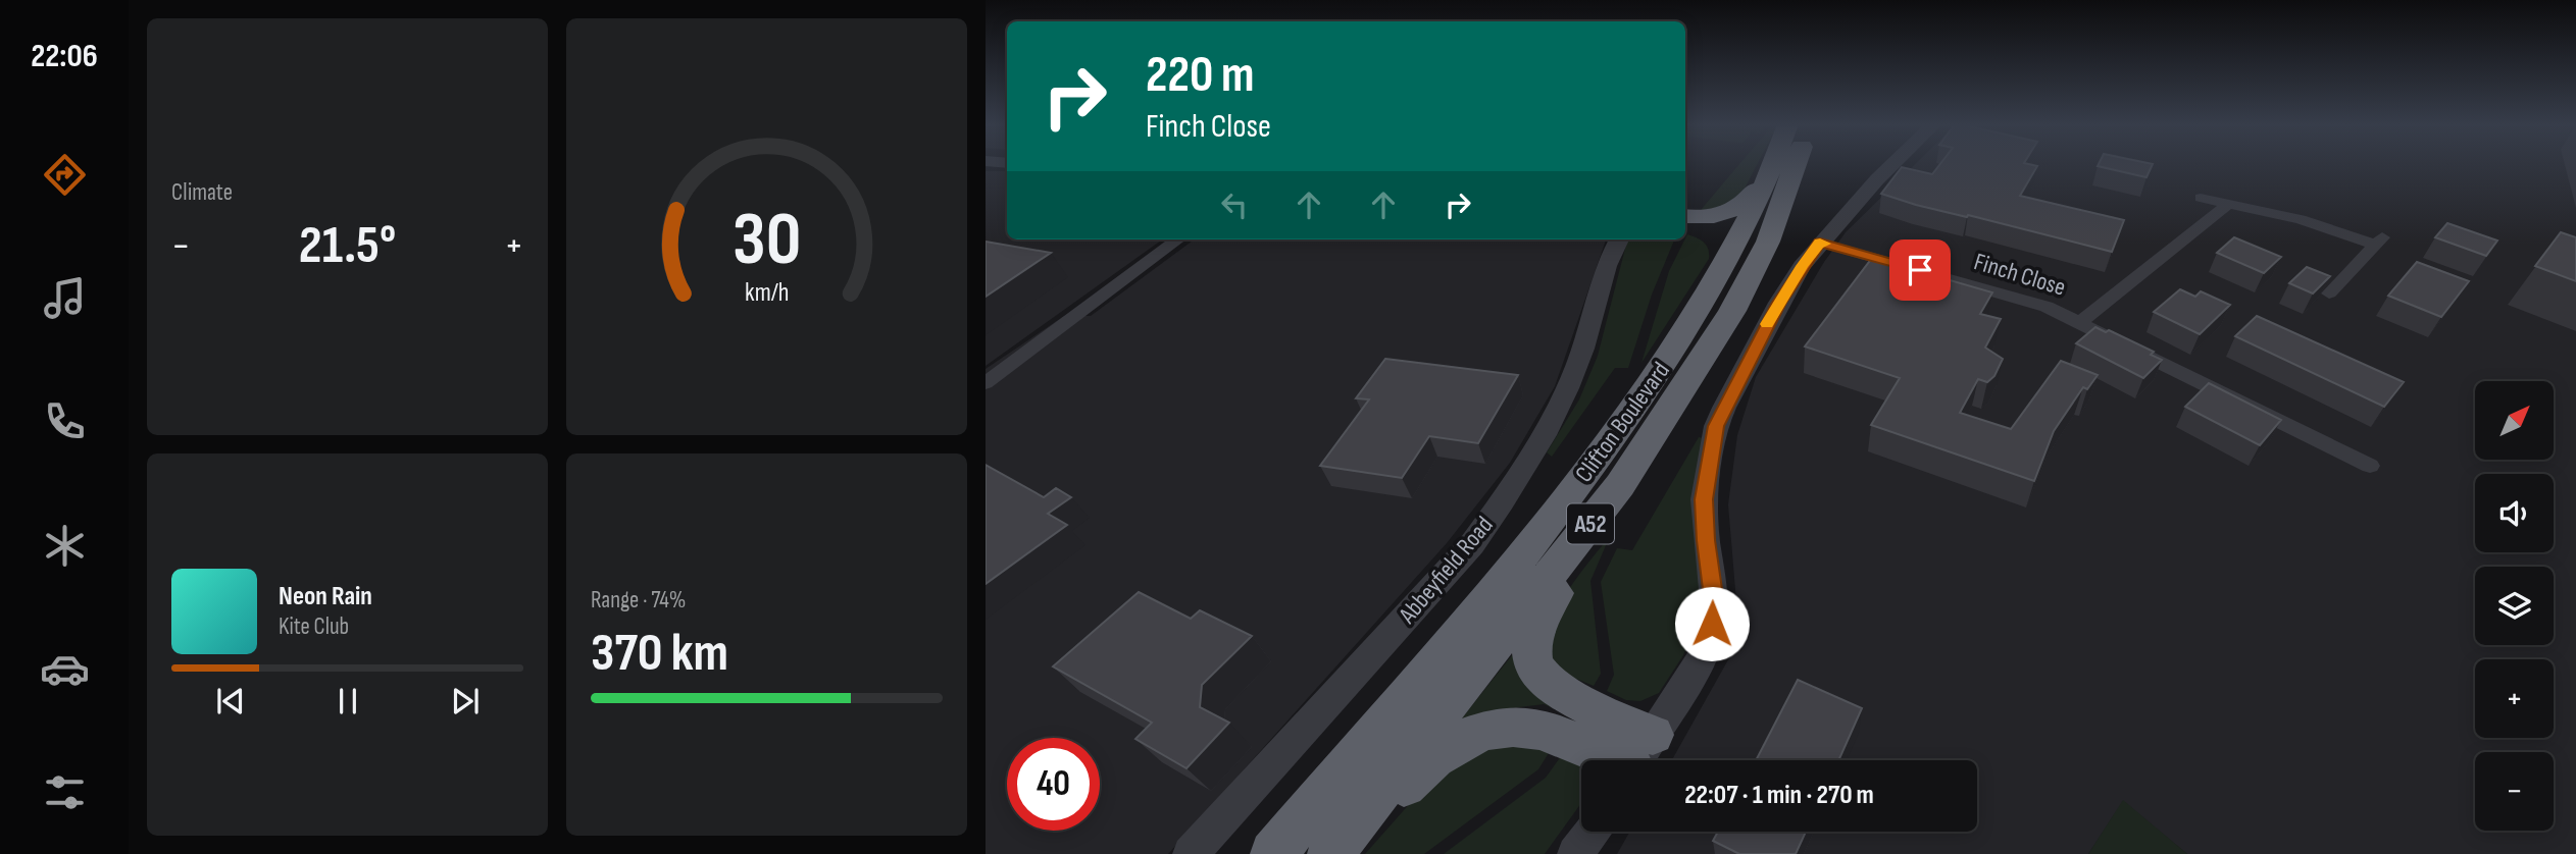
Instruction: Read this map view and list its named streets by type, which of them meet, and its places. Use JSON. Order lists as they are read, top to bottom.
{
  "streets": {
    "highway": ["Clifton Boulevard", "A52"],
    "street": ["Finch Close", "Abbeyfield Road"]
  },
  "north": "top right",
  "page": {
    "tabs": "22:06",
    "tile": [
      "Climate",
      ["Range · 74%", "370 km"]
    ],
    "turn": ["220 m", "Finch Close"],
    "heat": ["−", "21.5°", "+"],
    "map_buttons": ["+", "−"],
    "song": ["Neon Rain", "Kite Club"],
    "limit": "40",
    "trip": "22:07 · 1 min · 270 m",
    "gauge": ["30", "km/h"]
  }
}
